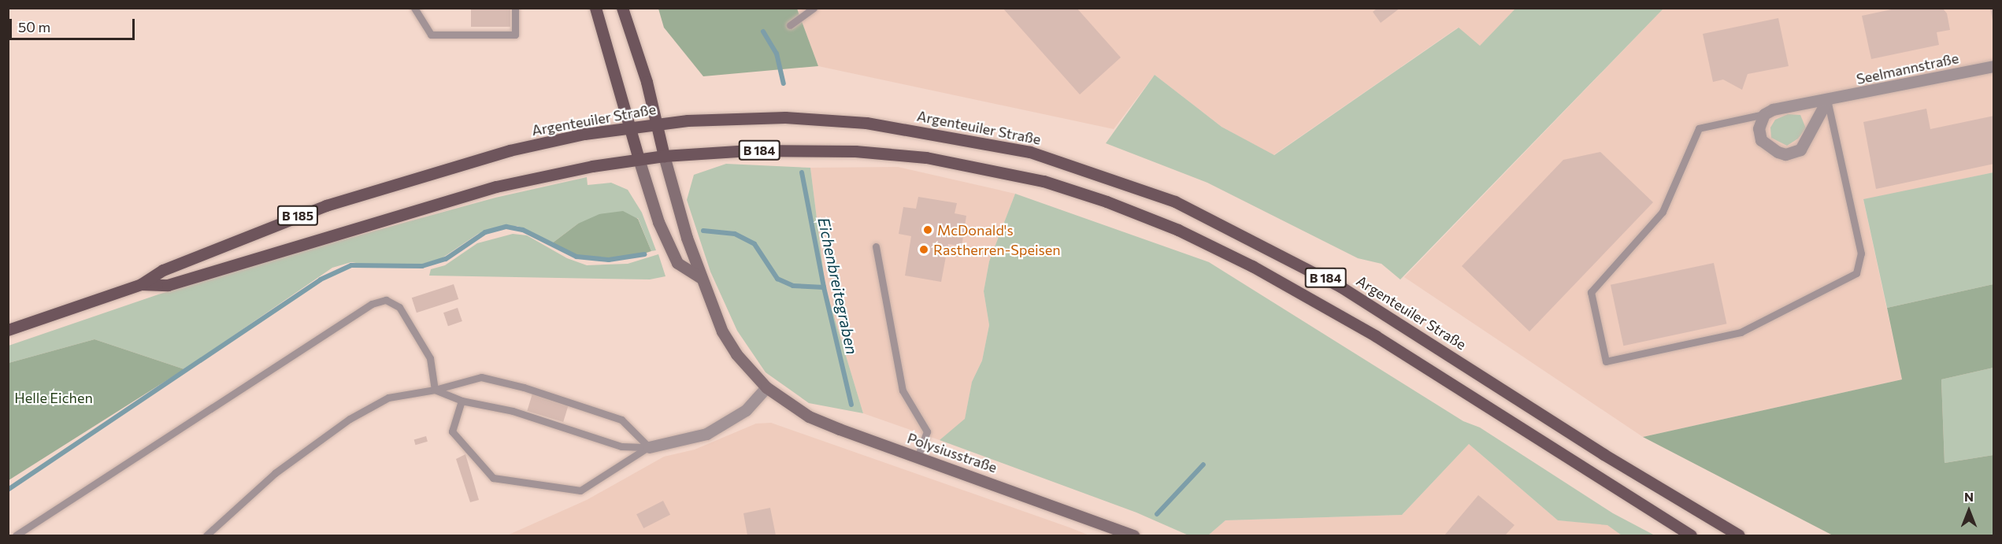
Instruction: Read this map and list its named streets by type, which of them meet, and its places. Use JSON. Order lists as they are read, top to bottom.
{
  "streets": {
    "main road": ["Argenteuiler Straße", "B 184", "B 185"],
    "street": ["Seelmannstraße", "Polysiusstraße"]
  },
  "crossings": [
    ["Argenteuiler Straße", "Polysiusstraße"]
  ],
  "water": ["Eichenbreitegraben"],
  "parks": ["Helle Eichen"],
  "places": ["McDonald's", "Rastherren-Speisen"],
  "scale_bar": "50 m",
  "north": "top"
}
